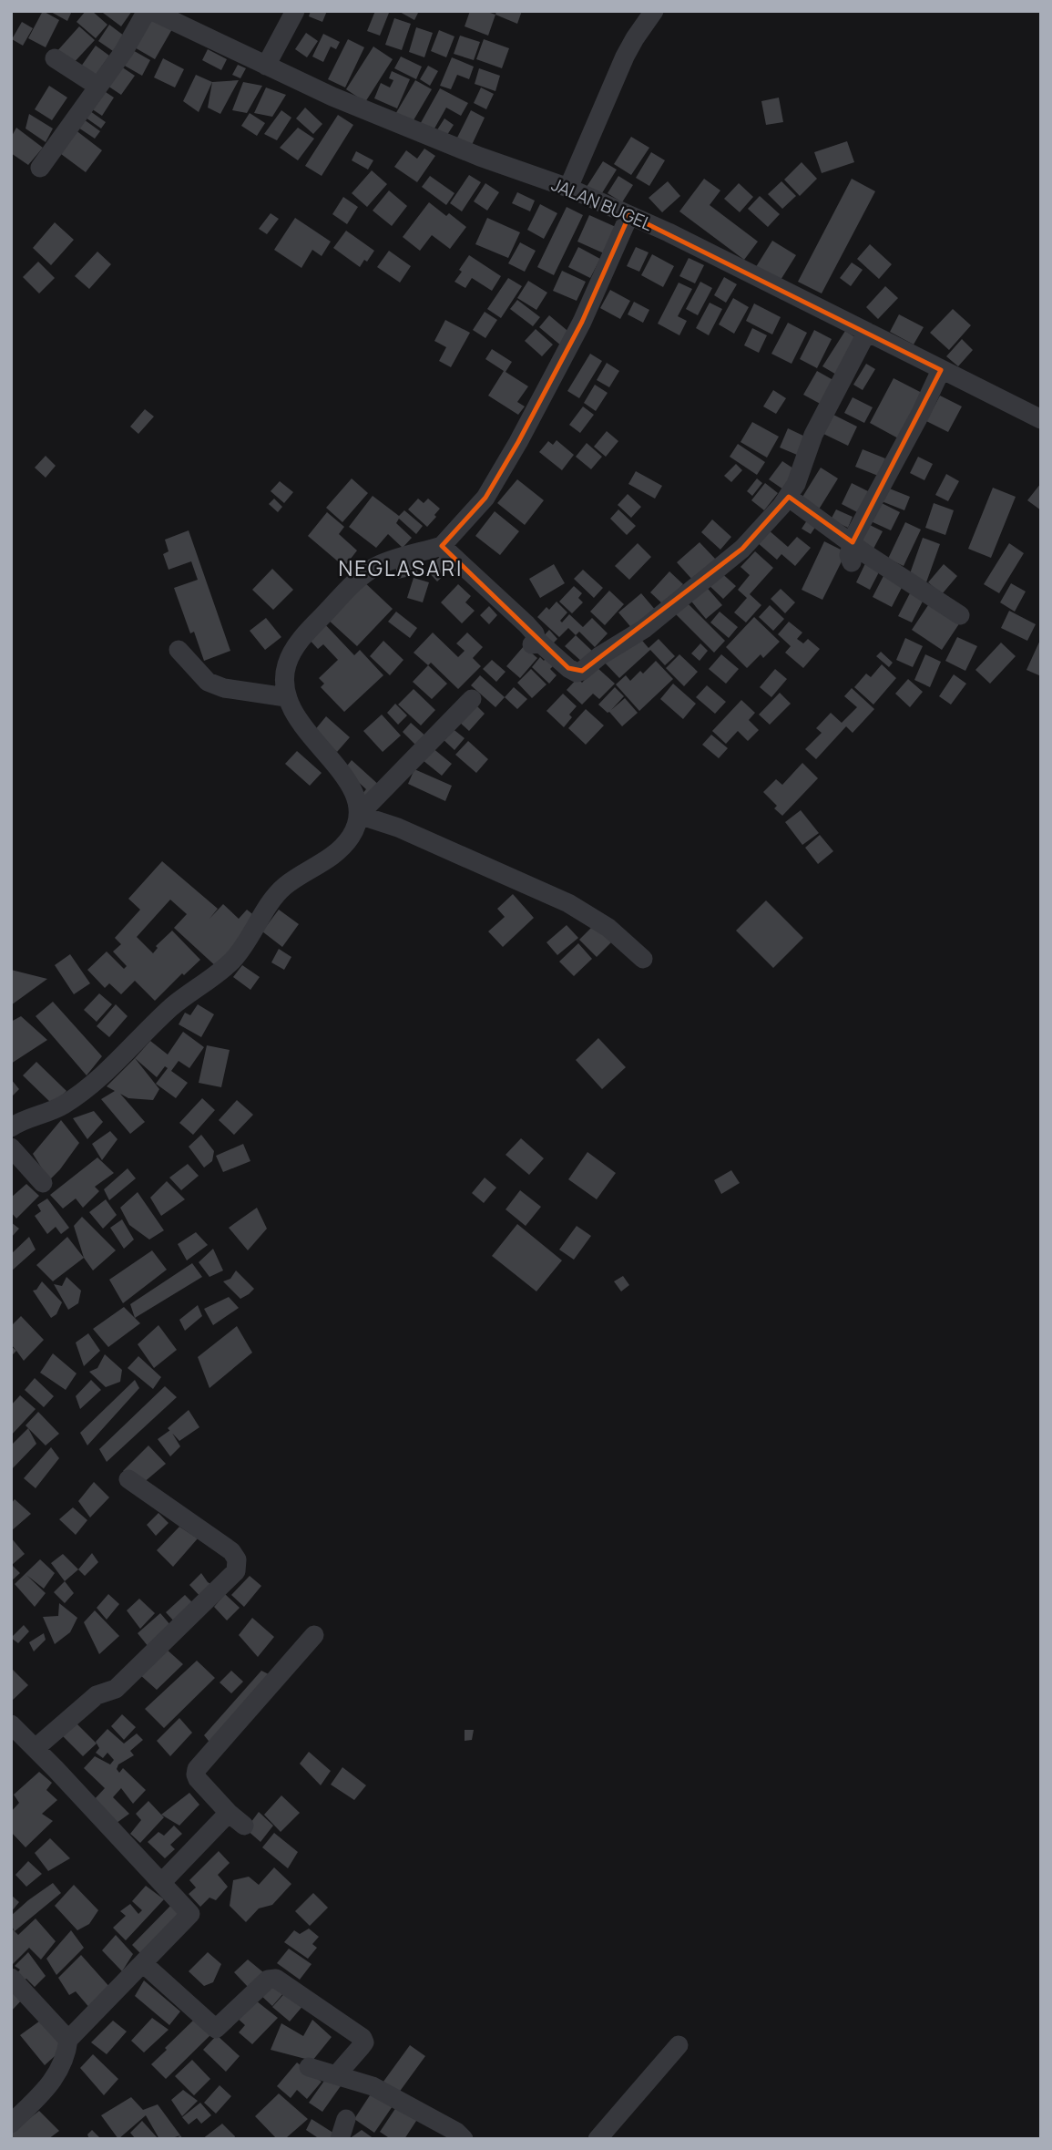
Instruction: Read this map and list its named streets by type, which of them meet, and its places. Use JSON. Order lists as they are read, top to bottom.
{
  "streets": {
    "street": ["JALAN BUGEL"]
  },
  "districts": ["NEGLASARI"]
}
